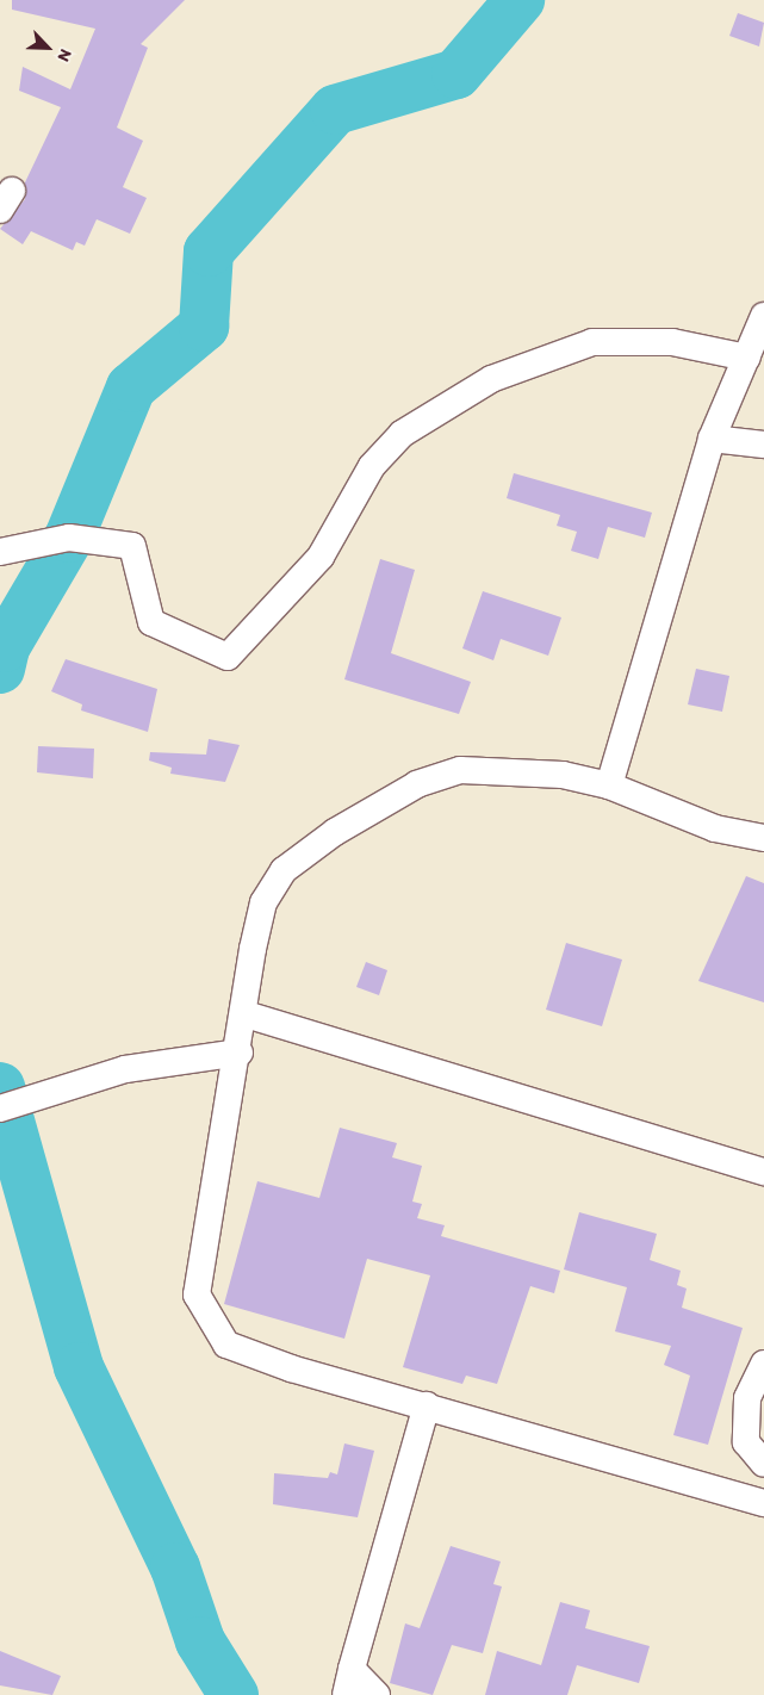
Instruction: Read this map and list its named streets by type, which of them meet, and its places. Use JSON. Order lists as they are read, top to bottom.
{
  "north": "bottom right"
}
